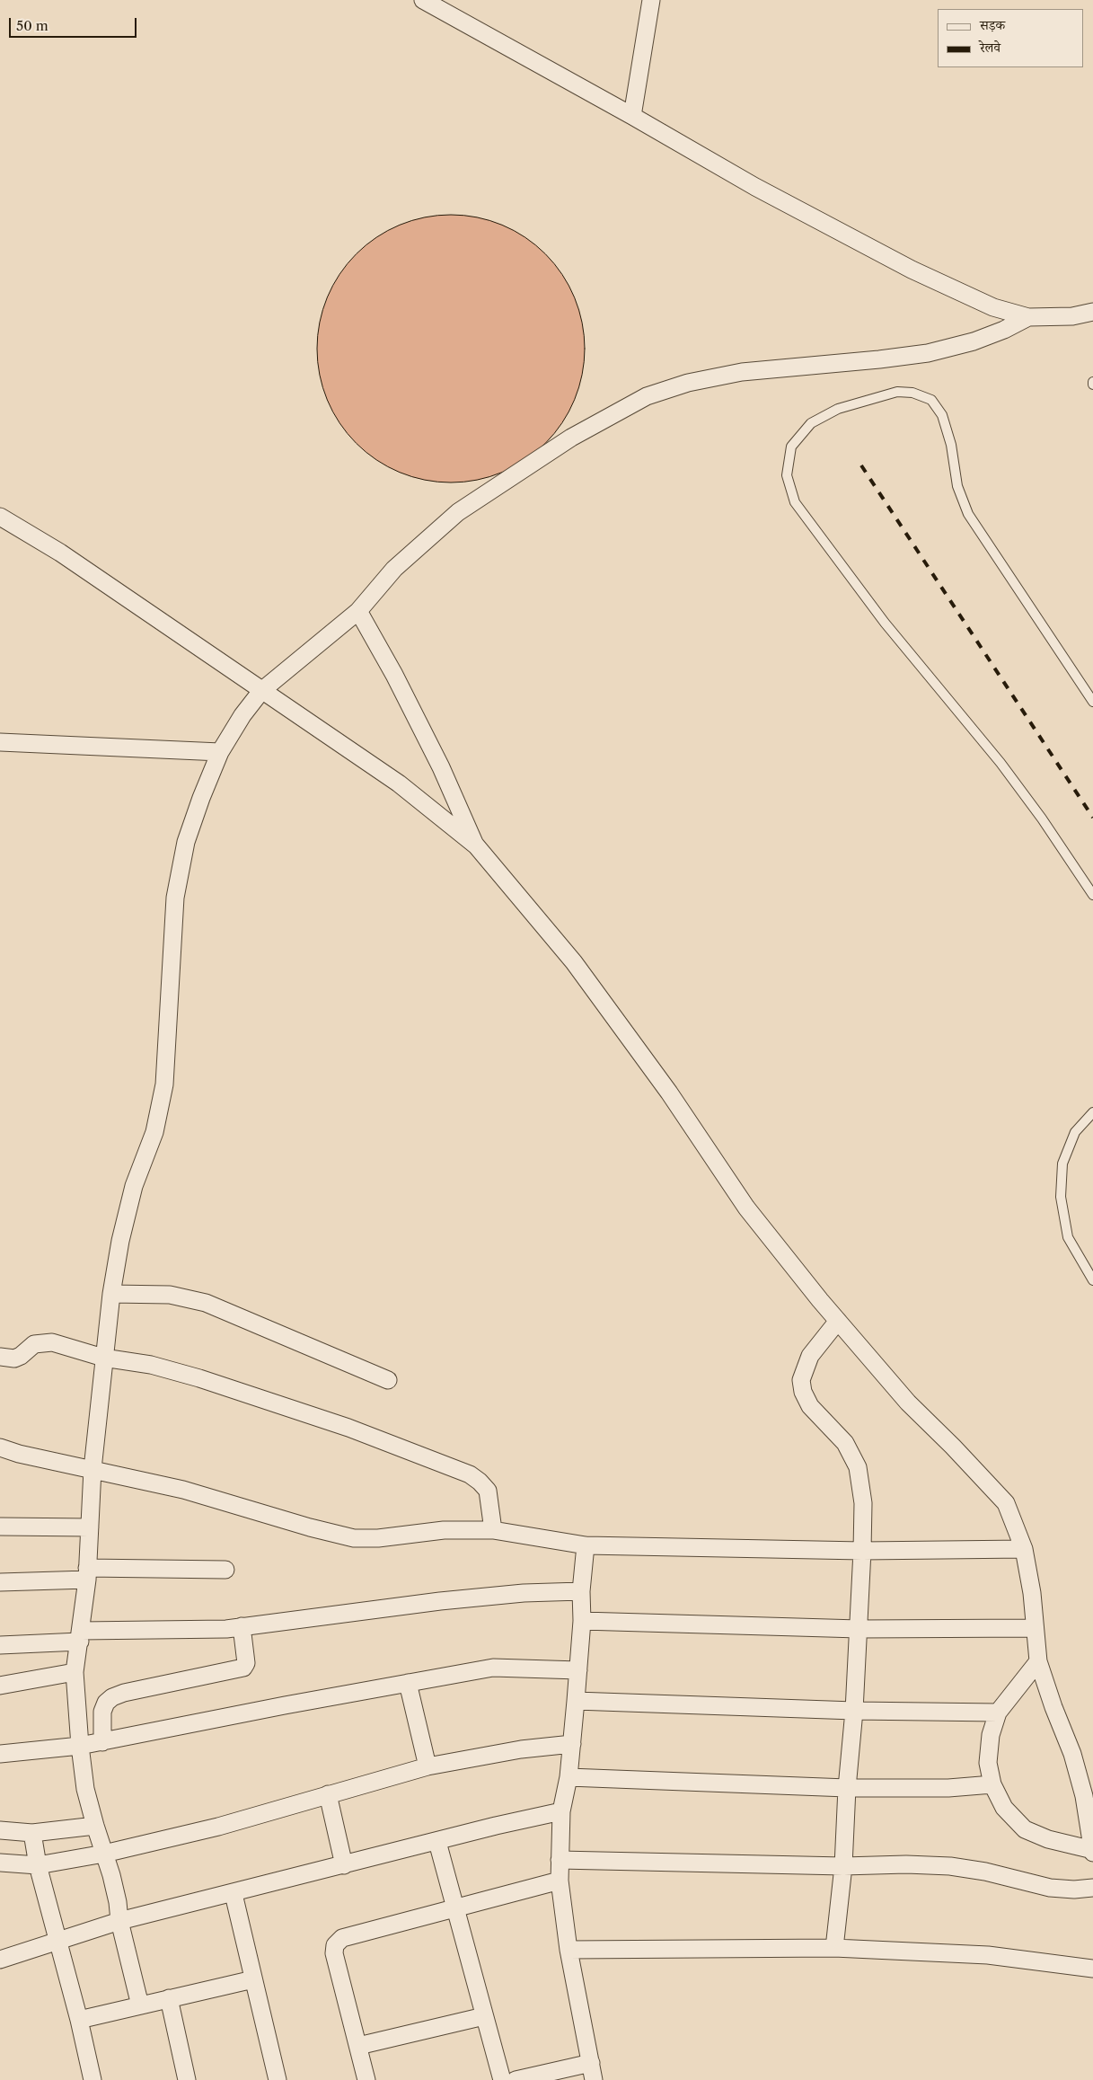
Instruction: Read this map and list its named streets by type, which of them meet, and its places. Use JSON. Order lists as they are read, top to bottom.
{
  "legend": ["सड़क", "रेलवे"],
  "scale_bar": "50 m"
}
